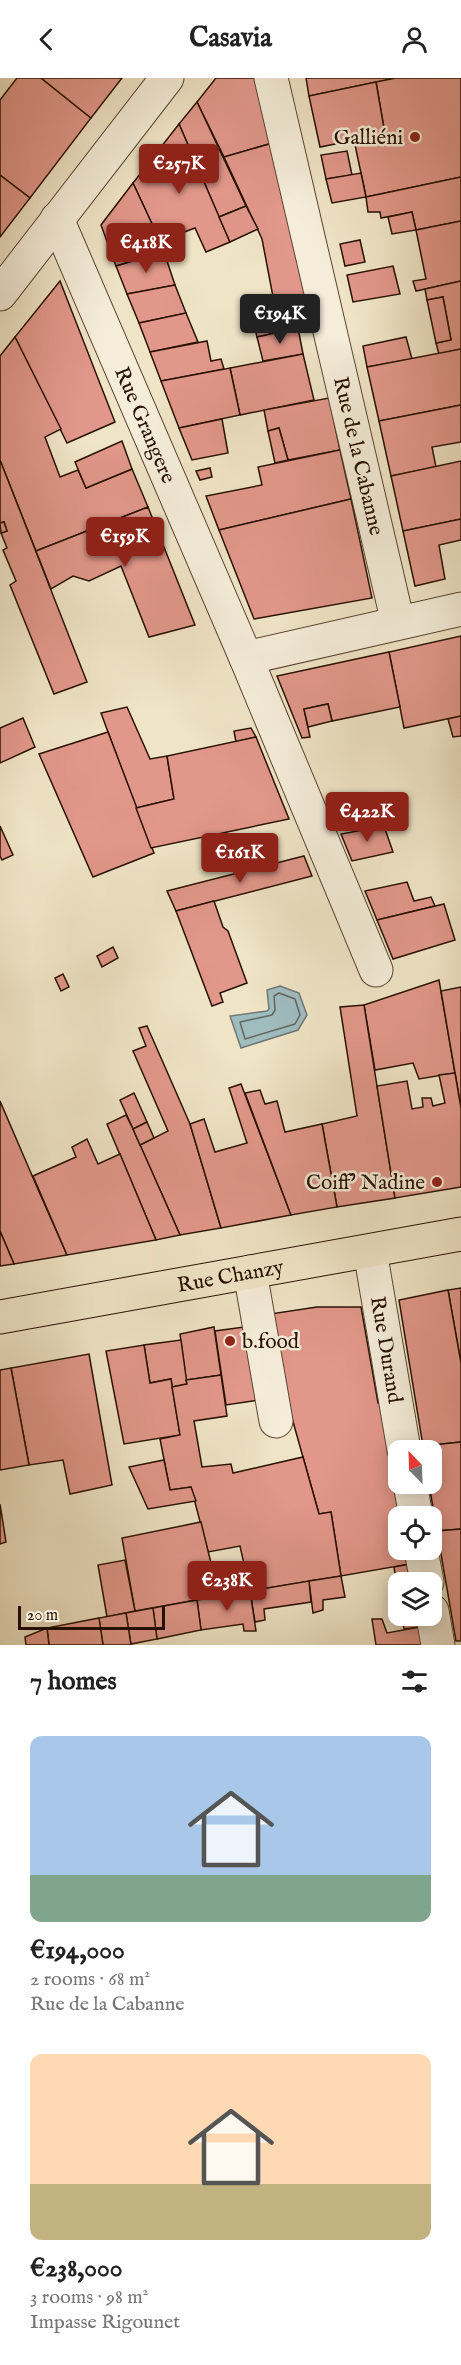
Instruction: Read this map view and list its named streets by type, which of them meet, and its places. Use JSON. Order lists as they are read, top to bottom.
{
  "streets": {
    "main road": ["Rue Chanzy"],
    "street": ["Rue Grangere", "Rue de la Cabanne", "Rue Durand"]
  },
  "crossings": [
    ["Rue Chanzy", "Rue Durand"]
  ],
  "places": ["Galliéni", "Coiff' Nadine", "b.food"],
  "scale_bar": "20 m",
  "north": "top left",
  "page": {
    "header": "Casavia",
    "price": [
      "€257K",
      "€418K",
      "€194K",
      "€159K",
      "€422K",
      "€161K",
      "€238K"
    ],
    "scale": "20 m",
    "heading": "7 homes",
    "list": [
      {
        "name": "€194,000",
        "note": "2 rooms · 68 m² · Rue de la Cabanne"
      },
      {
        "name": "€238,000",
        "note": "3 rooms · 98 m² · Impasse Rigounet"
      }
    ]
  }
}
